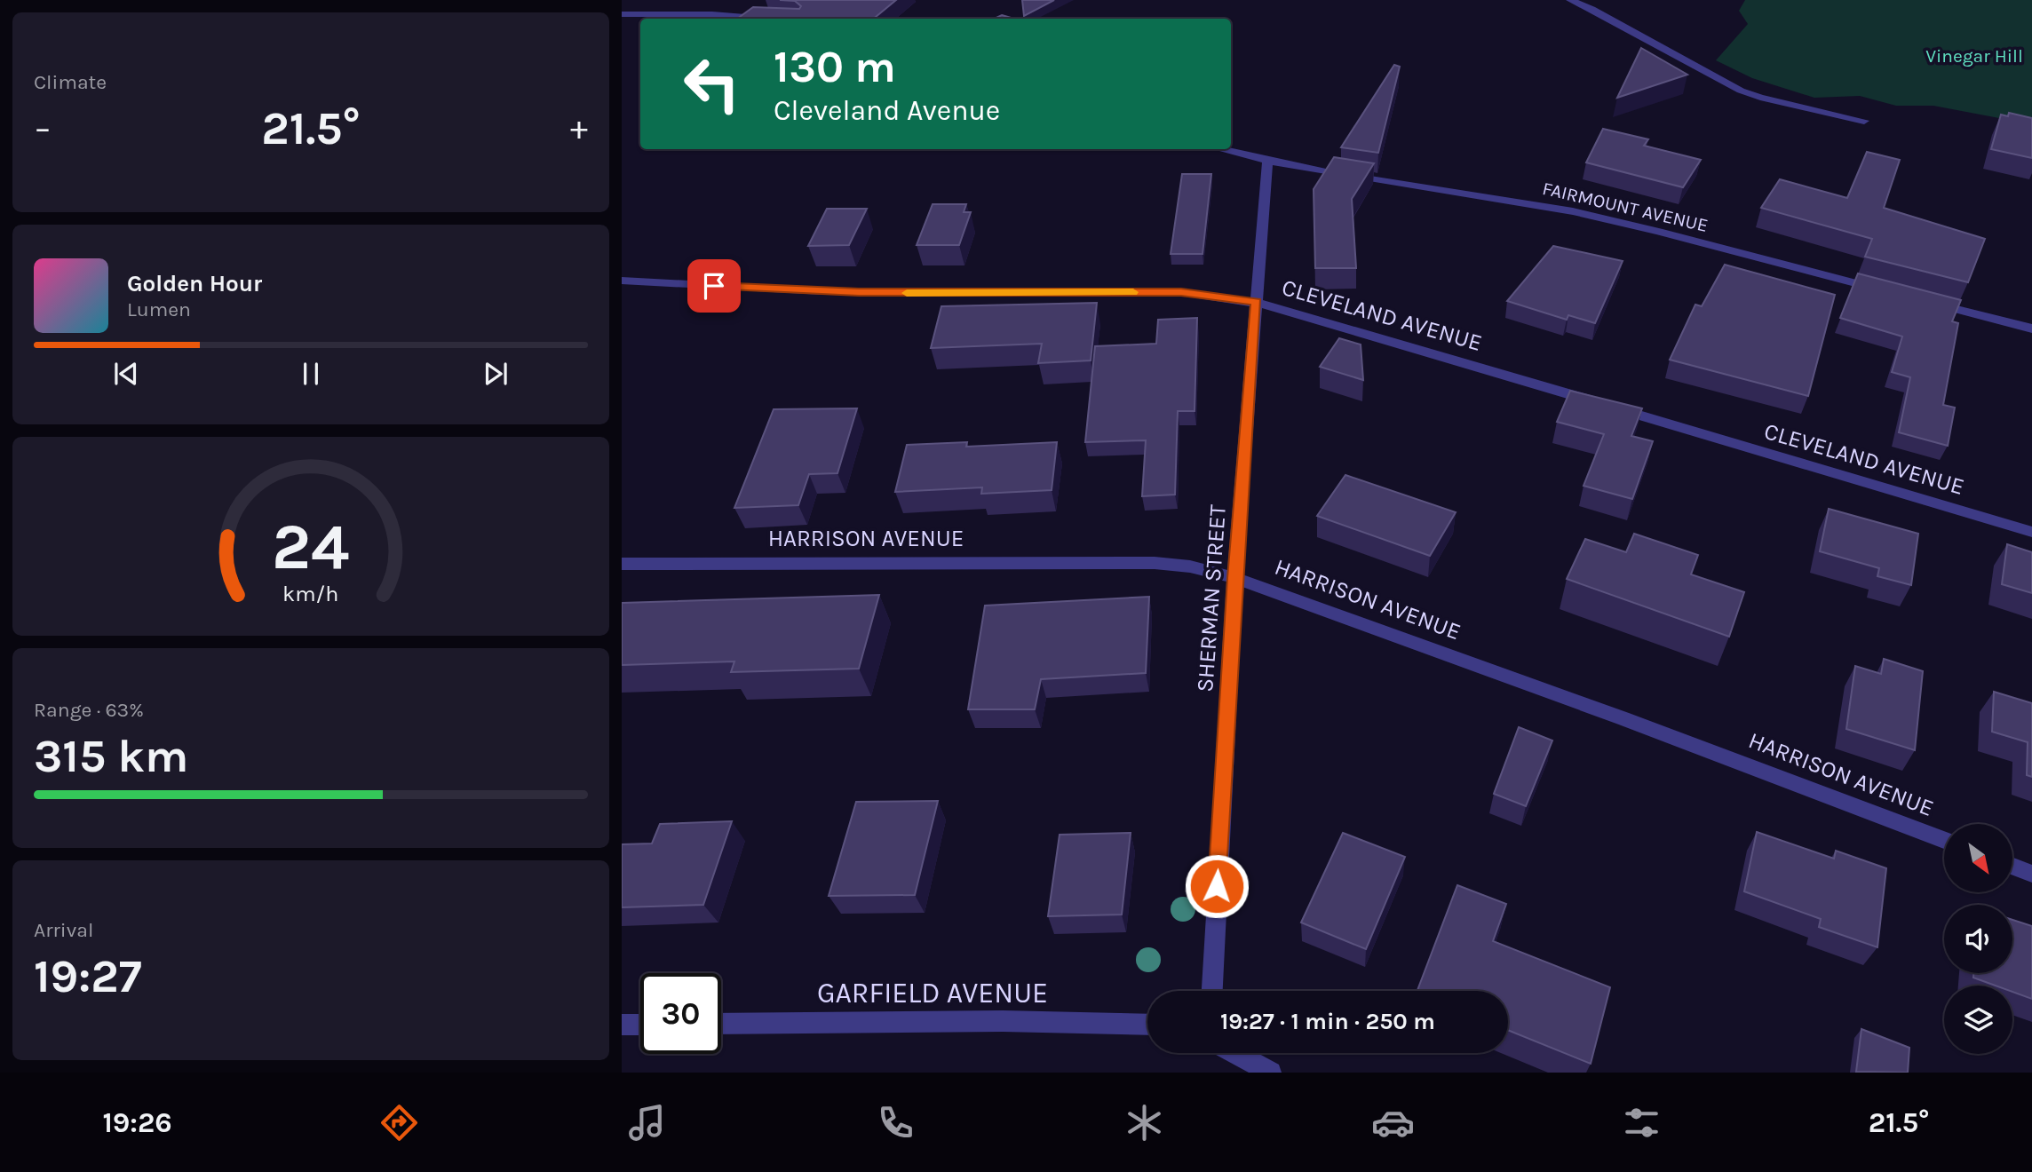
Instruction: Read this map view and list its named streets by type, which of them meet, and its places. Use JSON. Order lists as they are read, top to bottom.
{
  "streets": {
    "street": [
      "FAIRMOUNT AVENUE",
      "CLEVELAND AVENUE",
      "HARRISON AVENUE",
      "SHERMAN STREET",
      "GARFIELD AVENUE"
    ]
  },
  "crossings": [
    ["FAIRMOUNT AVENUE", "SHERMAN STREET"],
    ["CLEVELAND AVENUE", "SHERMAN STREET"],
    ["HARRISON AVENUE", "SHERMAN STREET"]
  ],
  "parks": ["Vinegar Hill"],
  "north": "bottom right",
  "page": {
    "tile": [
      "Climate",
      ["Range · 63%", "315 km"],
      ["Arrival", "19:27"]
    ],
    "turn": ["130 m", "Cleveland Avenue"],
    "heat": ["−", "21.5°", "+"],
    "song": ["Golden Hour", "Lumen"],
    "limit": "30",
    "trip": "19:27 · 1 min · 250 m",
    "tabs": ["19:26", "21.5°"],
    "gauge": ["24", "km/h"]
  }
}
